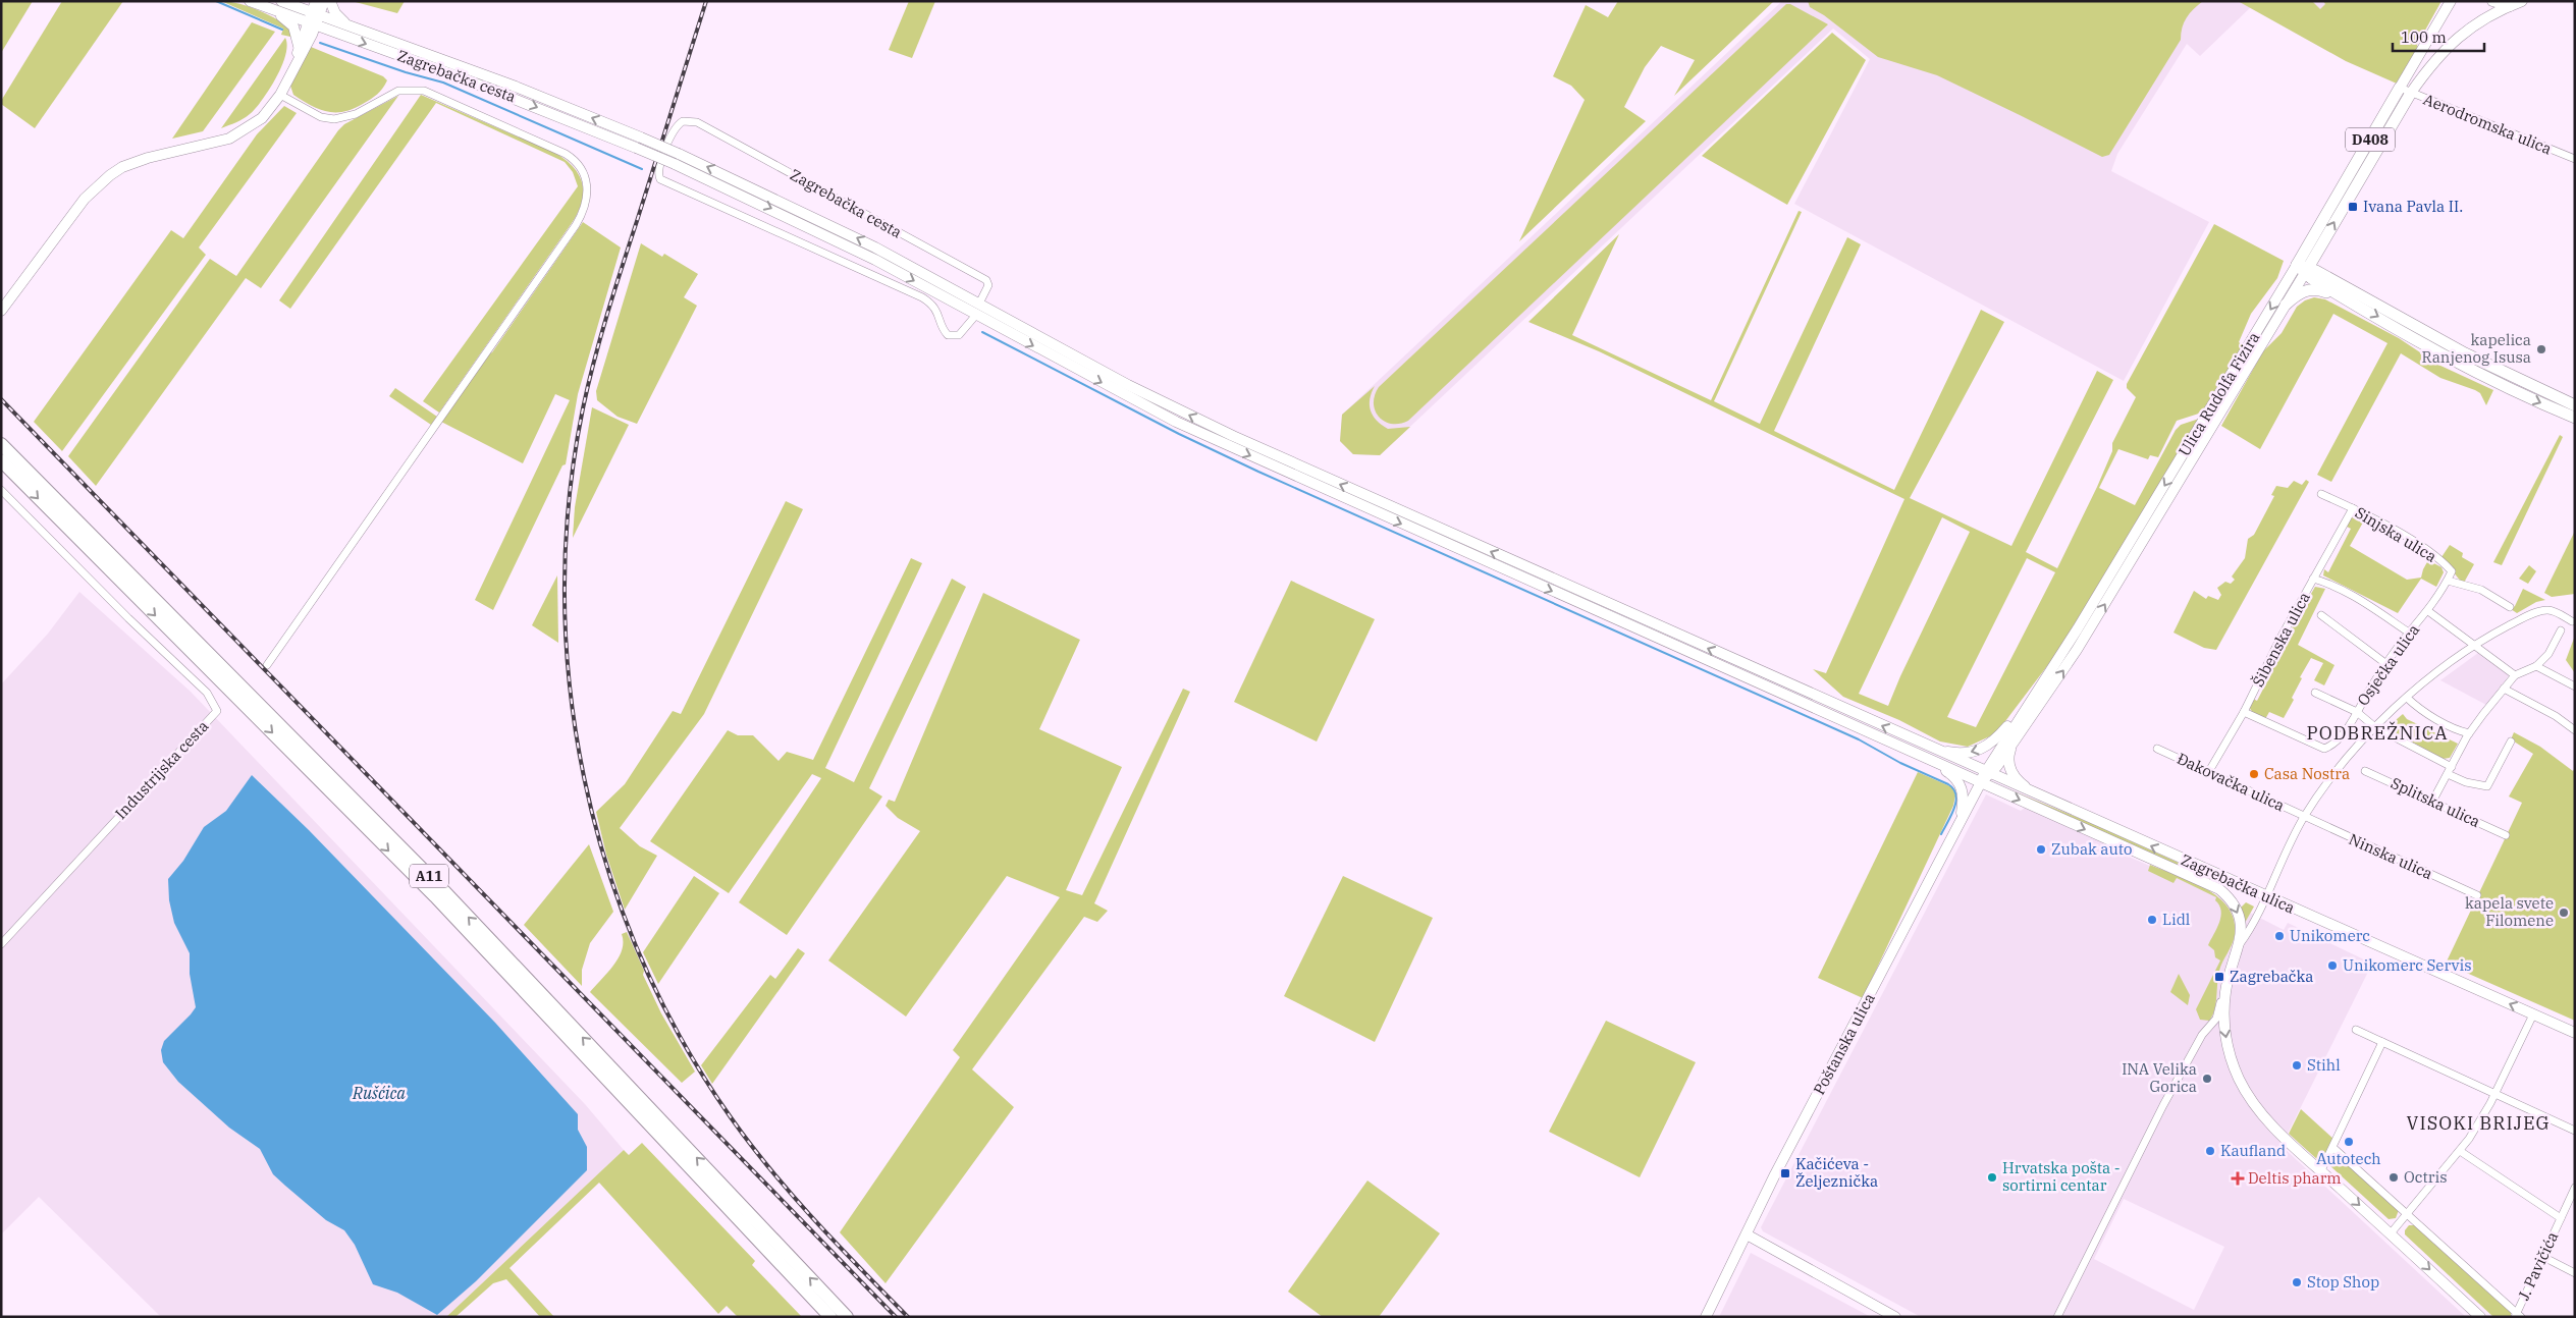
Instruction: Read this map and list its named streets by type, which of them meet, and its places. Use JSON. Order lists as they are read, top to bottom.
{
  "streets": {
    "highway": ["A11"],
    "main road": [
      "Zagrebačka cesta",
      "D408",
      "Ulica Rudolfa Fizira",
      "Zagrebačka ulica",
      "Poštanska ulica"
    ],
    "street": [
      "Aerodromska ulica",
      "Sinjska ulica",
      "Šibenska ulica",
      "Osječka ulica",
      "Industrijska cesta",
      "Đakovačka ulica",
      "Splitska ulica",
      "Ninska ulica",
      "J. Pavičića"
    ]
  },
  "crossings": [
    ["Zagrebačka cesta", "Zagrebačka ulica"],
    ["Aerodromska ulica", "Ulica Rudolfa Fizira"],
    ["Ulica Rudolfa Fizira", "Zagrebačka ulica"],
    ["Ulica Rudolfa Fizira", "Poštanska ulica"],
    ["Sinjska ulica", "Šibenska ulica"],
    ["Sinjska ulica", "Osječka ulica"],
    ["Šibenska ulica", "Osječka ulica"],
    ["Šibenska ulica", "Đakovačka ulica"],
    ["Đakovačka ulica", "Ninska ulica"],
    ["Zagrebačka ulica", "Poštanska ulica"]
  ],
  "districts": ["PODBREŽNICA", "VISOKI BRIJEG"],
  "water": ["Rušćica"],
  "places": {
    "transit": ["Ivana Pavla II.", "Zagrebačka", "Kačićeva - Željeznička"],
    "other": [
      "kapelica Ranjenog Isusa",
      "Casa Nostra",
      "Zubak auto",
      "kapela svete Filomene",
      "Lidl",
      "Unikomerc",
      "Unikomerc Servis",
      "Stihl",
      "INA Velika Gorica",
      "Autotech",
      "Kaufland",
      "Hrvatska pošta - sortirni centar",
      "Octris",
      "Stop Shop"
    ],
    "health": ["Deltis pharm"]
  },
  "scale_bar": "100 m"
}
